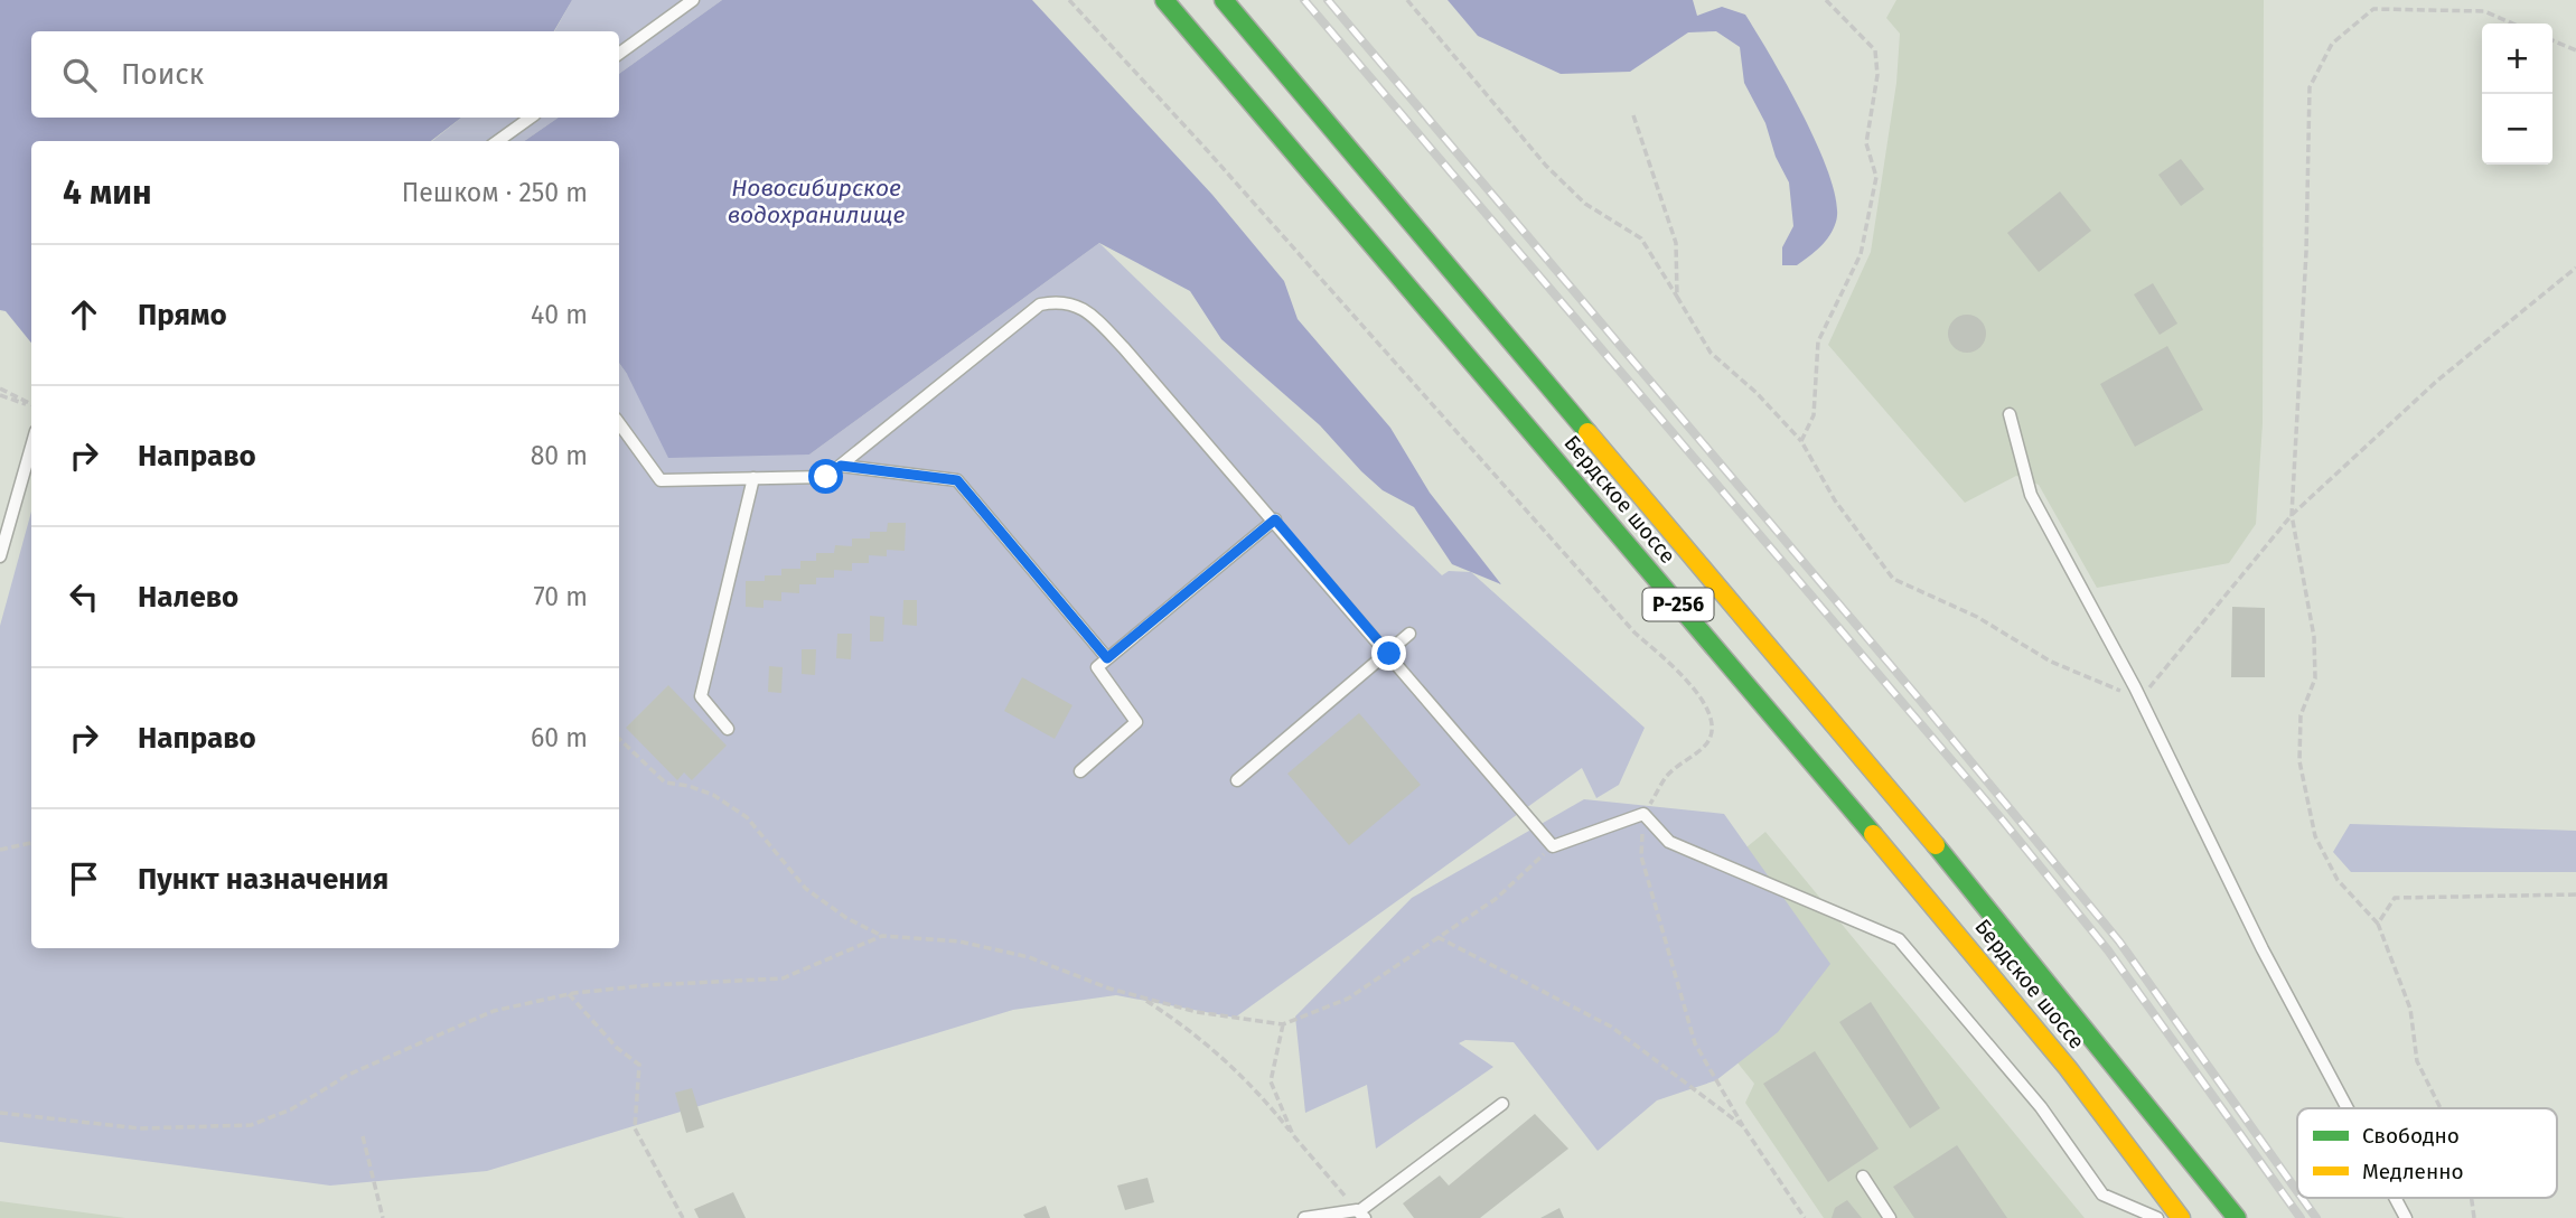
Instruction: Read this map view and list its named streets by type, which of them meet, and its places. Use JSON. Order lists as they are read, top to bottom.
{
  "streets": {
    "highway": ["Бердское шоссе", "Р-256"]
  },
  "water": ["Новосибирское водохранилище"],
  "legend": ["Свободно", "Медленно"],
  "page": {
    "map_buttons": ["+", "−"],
    "search": "Поиск",
    "heading": ["4 мин", "Пешком · 250 m"],
    "list": [
      ["Прямо", "40 m"],
      ["Направо", "80 m"],
      ["Налево", "70 m"],
      ["Направо", "60 m"],
      "Пункт назначения"
    ]
  }
}
